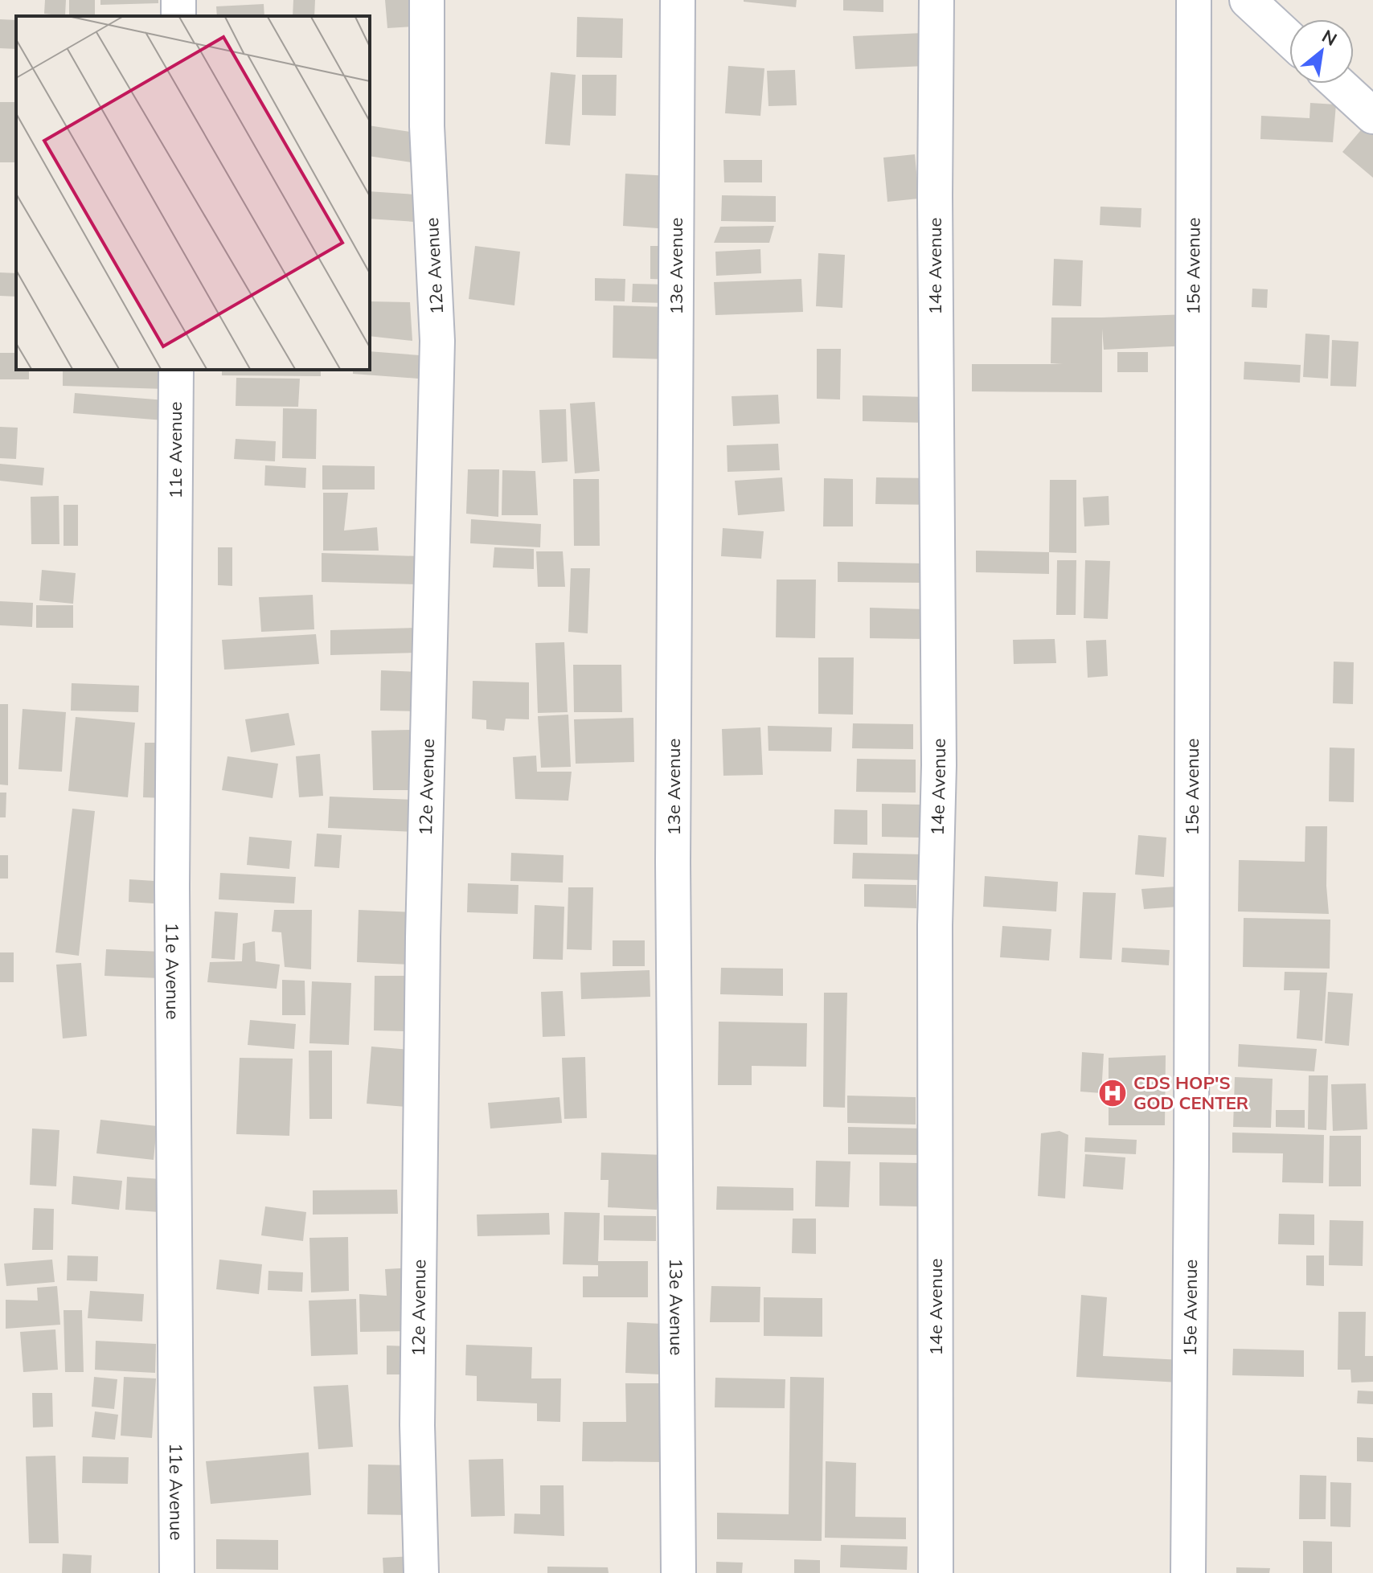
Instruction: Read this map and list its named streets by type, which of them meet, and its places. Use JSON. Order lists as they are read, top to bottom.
{
  "streets": {
    "street": [
      "12e Avenue",
      "13e Avenue",
      "14e Avenue",
      "15e Avenue",
      "11e Avenue"
    ]
  },
  "places": {
    "hospital": ["CDS HOP'S GOD CENTER"]
  },
  "north": "top right"
}
